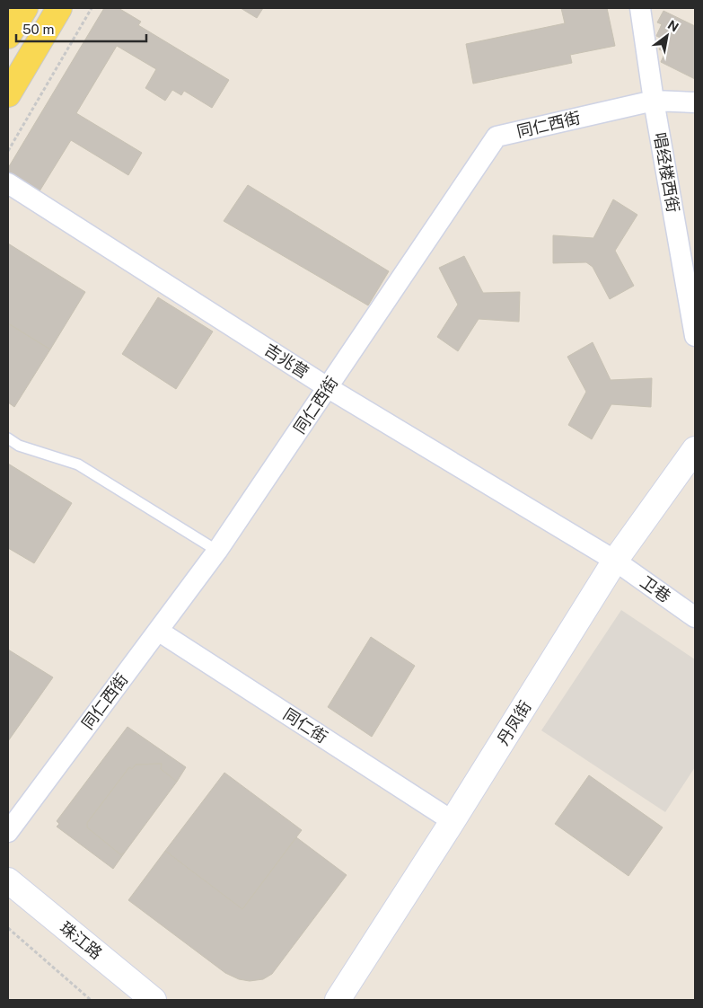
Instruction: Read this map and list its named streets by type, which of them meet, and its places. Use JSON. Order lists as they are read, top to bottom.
{
  "streets": {
    "main road": ["丹凤街", "珠江路"],
    "street": [
      "同仁西街",
      "唱经楼西街",
      "吉兆营",
      "卫巷",
      "同仁街"
    ]
  },
  "crossings": [
    ["同仁西街", "唱经楼西街"],
    ["同仁西街", "吉兆营"],
    ["同仁西街", "同仁街"],
    ["吉兆营", "卫巷"],
    ["吉兆营", "丹凤街"],
    ["卫巷", "丹凤街"],
    ["丹凤街", "同仁街"]
  ],
  "scale_bar": "50 m",
  "north": "top right"
}
